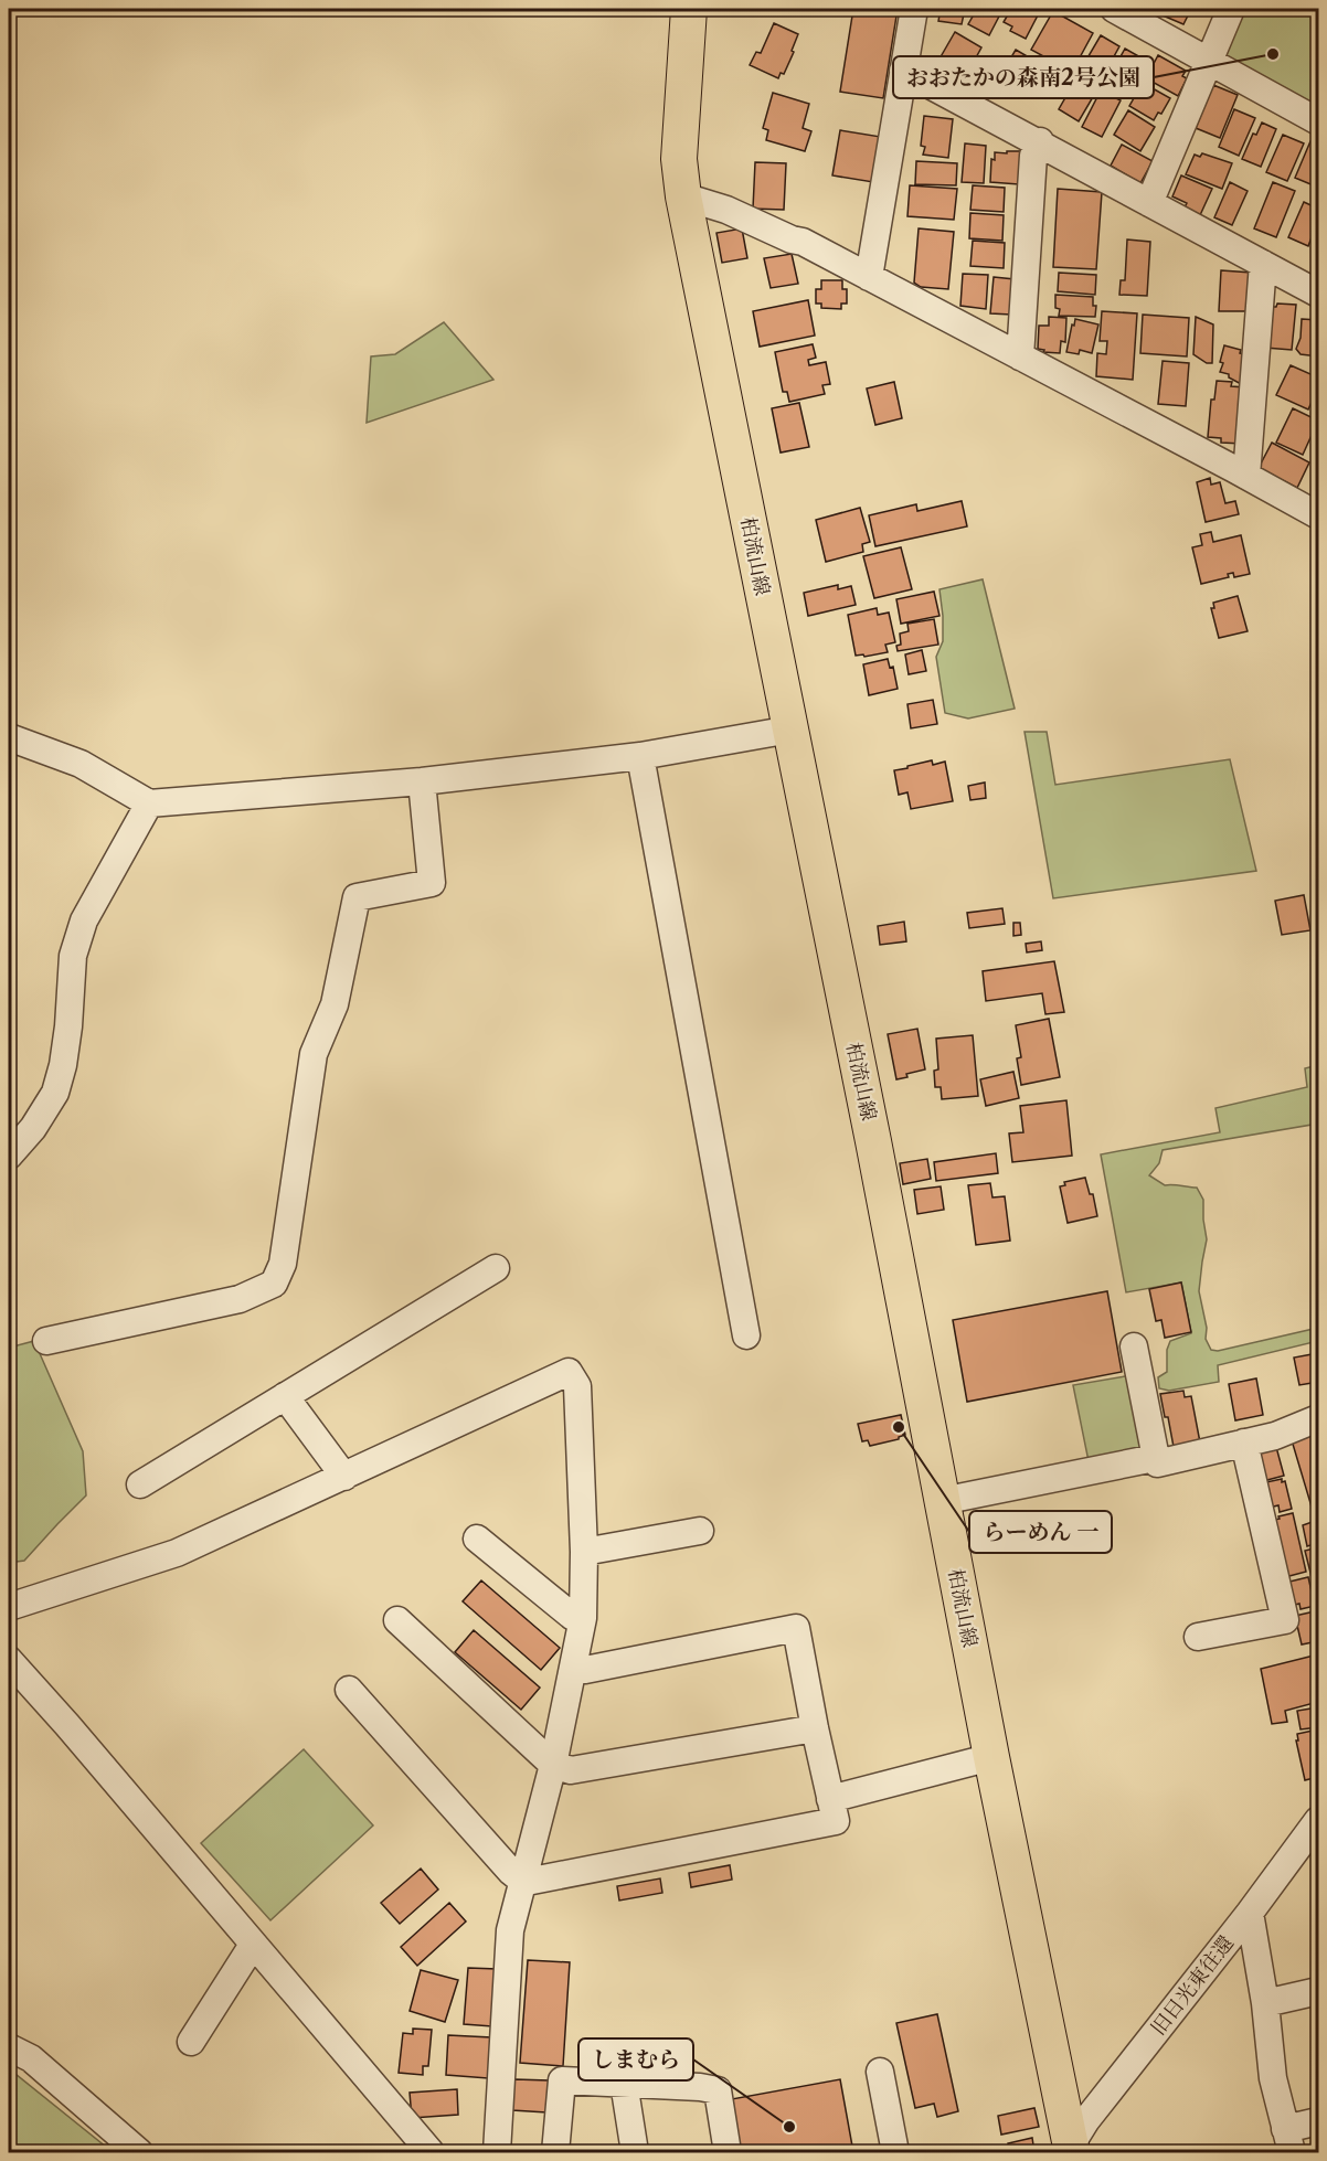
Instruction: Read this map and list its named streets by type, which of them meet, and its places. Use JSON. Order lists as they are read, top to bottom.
{
  "streets": {
    "main road": ["柏流山線"],
    "street": ["旧日光東往還"]
  },
  "crossings": [
    ["柏流山線", "旧日光東往還"]
  ],
  "places": ["おおたかの森南2号公園", "らーめん 一", "しまむら"]
}
